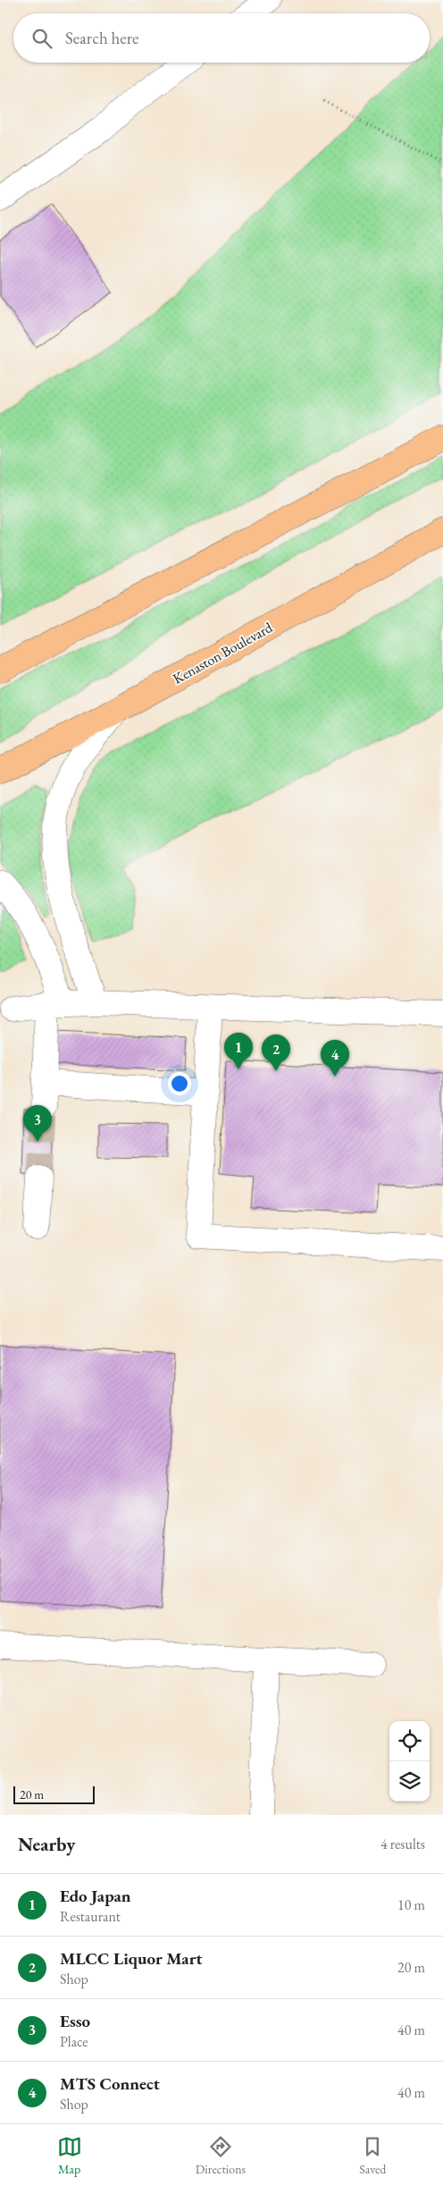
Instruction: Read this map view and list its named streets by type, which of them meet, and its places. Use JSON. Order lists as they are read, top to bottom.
{
  "streets": {
    "main road": ["Kenaston Boulevard"]
  },
  "scale_bar": "20 m",
  "page": {
    "search": "Search here",
    "pins": [
      "1",
      "2",
      "4",
      "3"
    ],
    "scale": "20 m",
    "heading": ["Nearby", "4 results"],
    "list": [
      {
        "mark": "1",
        "name": "Edo Japan",
        "note": "Restaurant",
        "value": "10 m"
      },
      {
        "mark": "2",
        "name": "MLCC Liquor Mart",
        "note": "Shop",
        "value": "20 m"
      },
      {
        "mark": "3",
        "name": "Esso",
        "note": "Place",
        "value": "40 m"
      },
      {
        "mark": "4",
        "name": "MTS Connect",
        "note": "Shop",
        "value": "40 m"
      }
    ],
    "nav": ["Map", "Directions", "Saved"]
  }
}
